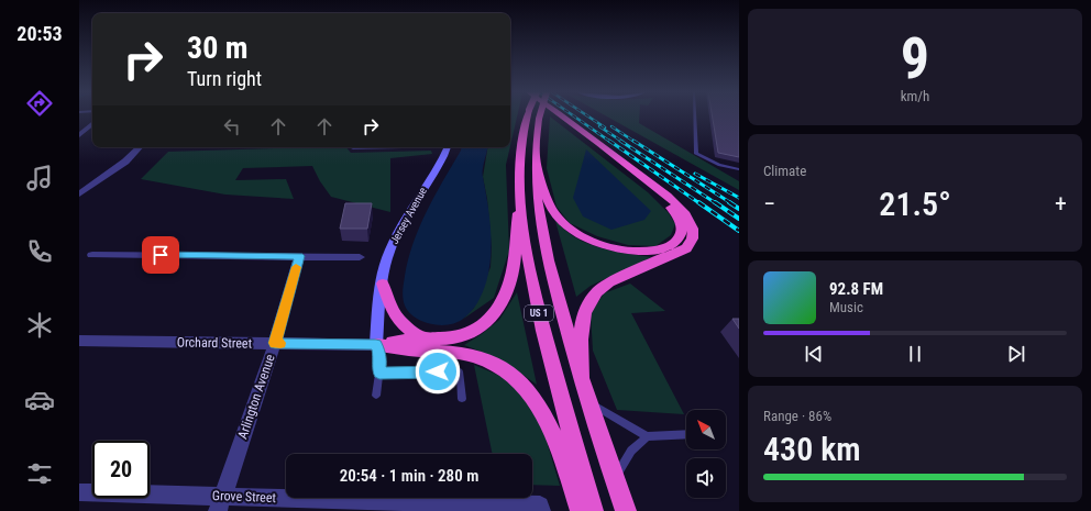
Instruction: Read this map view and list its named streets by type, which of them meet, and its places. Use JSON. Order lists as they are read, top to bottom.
{
  "streets": {
    "highway": ["US 1"],
    "main road": ["Jersey Avenue"],
    "street": ["Orchard Street", "Arlington Avenue", "Grove Street"]
  },
  "crossings": [
    ["Jersey Avenue", "Orchard Street"],
    ["Orchard Street", "Arlington Avenue"],
    ["Arlington Avenue", "Grove Street"]
  ],
  "north": "top left",
  "page": {
    "tabs": "20:53",
    "tile": [
      ["9", "km/h"],
      "Climate",
      ["Range · 86%", "430 km"]
    ],
    "turn": ["30 m", "Turn right"],
    "heat": ["−", "21.5°", "+"],
    "song": ["92.8 FM", "Music"],
    "limit": "20",
    "trip": "20:54 · 1 min · 280 m"
  }
}
